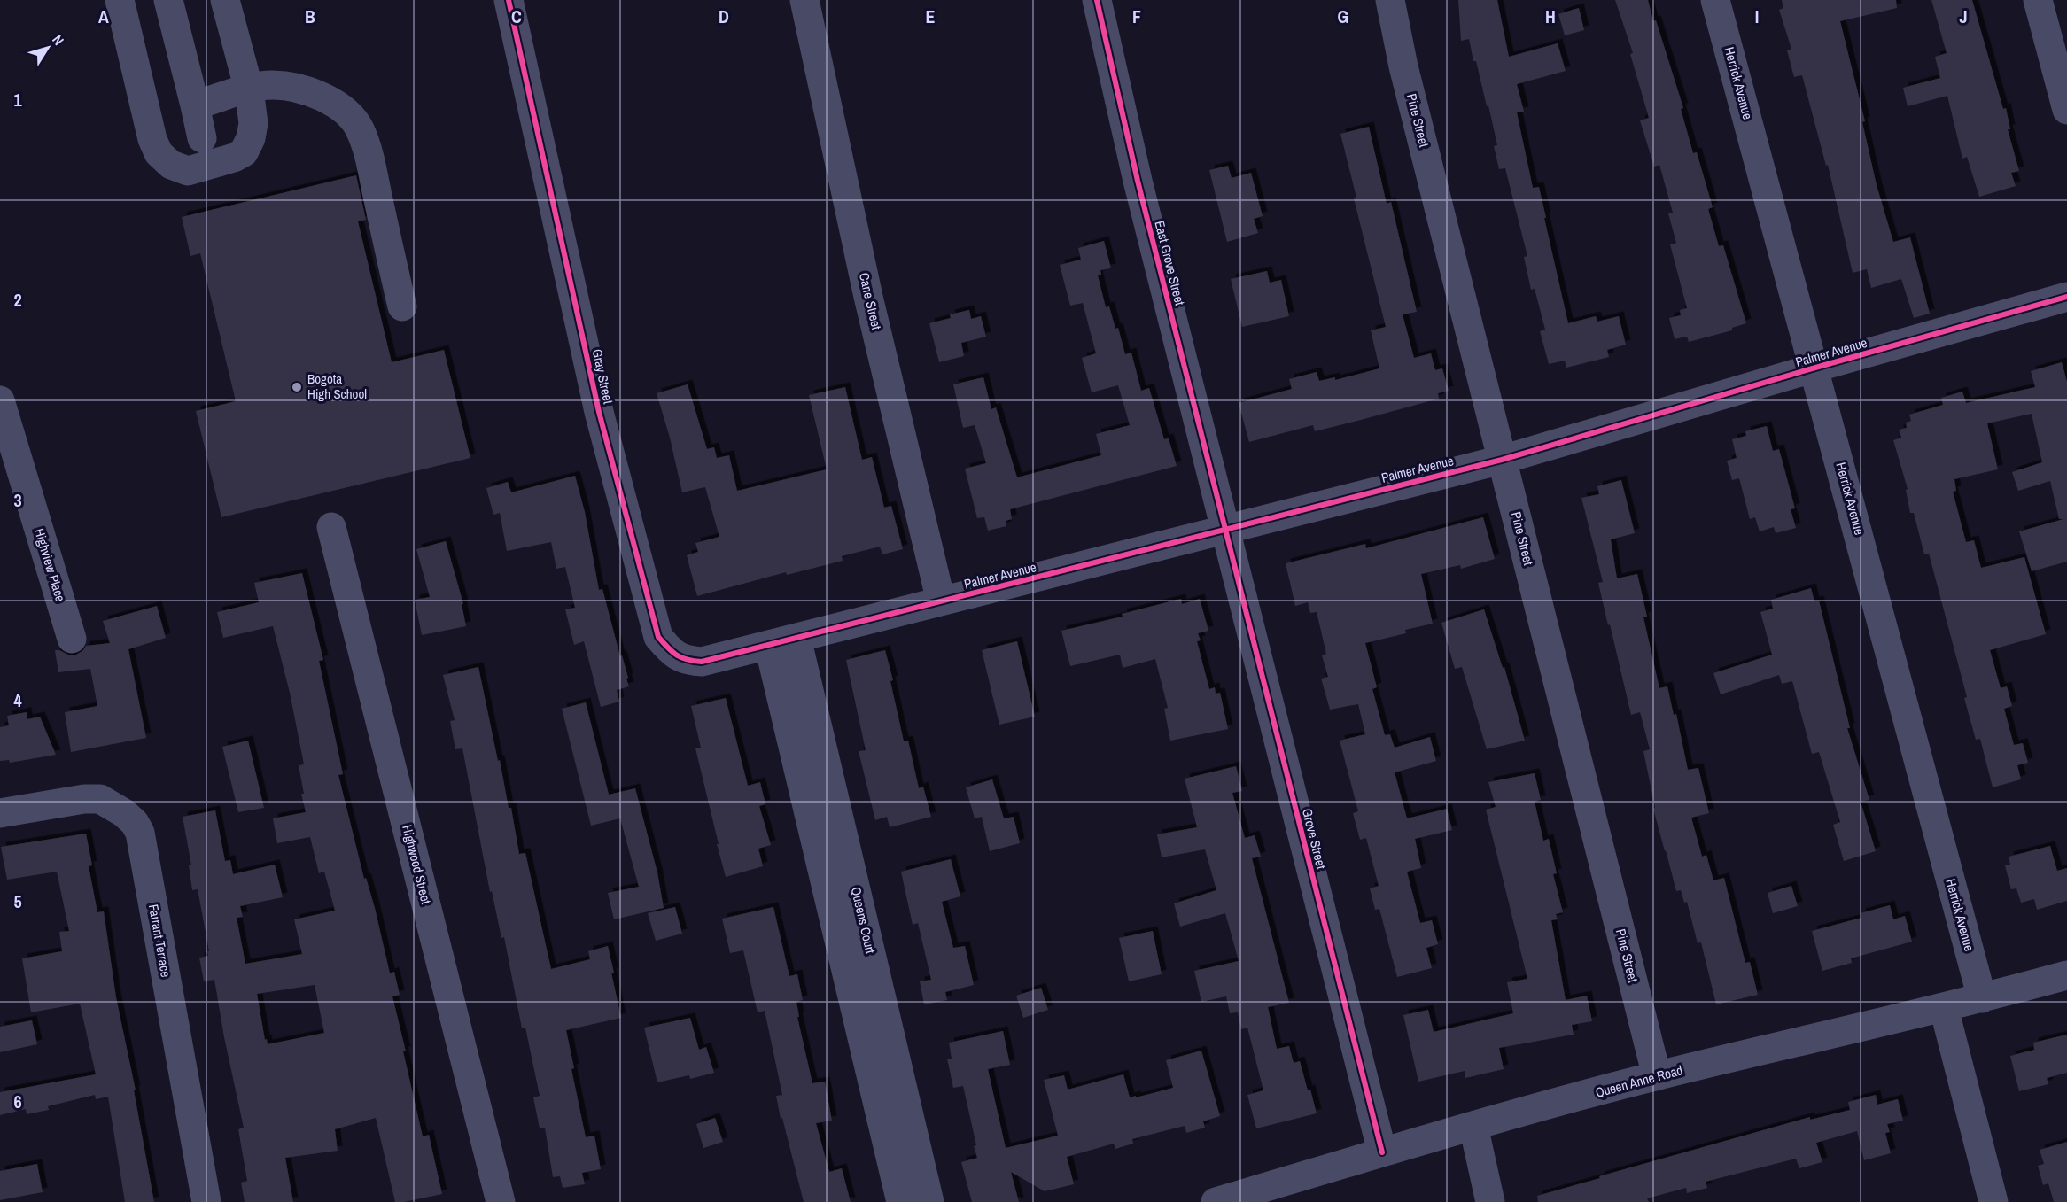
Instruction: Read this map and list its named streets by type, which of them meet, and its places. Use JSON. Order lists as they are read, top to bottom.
{
  "streets": {
    "street": [
      "Herrick Avenue",
      "Pine Street",
      "East Grove Street",
      "Cane Street",
      "Palmer Avenue",
      "Gray Street",
      "Highview Place",
      "Grove Street",
      "Highwood Street",
      "Queens Court",
      "Farrant Terrace",
      "Queen Anne Road"
    ]
  },
  "crossings": [
    ["Herrick Avenue", "Palmer Avenue"],
    ["Herrick Avenue", "Queen Anne Road"],
    ["Pine Street", "Palmer Avenue"],
    ["Pine Street", "Queen Anne Road"],
    ["East Grove Street", "Palmer Avenue"],
    ["East Grove Street", "Grove Street"],
    ["Cane Street", "Palmer Avenue"],
    ["Palmer Avenue", "Gray Street"],
    ["Palmer Avenue", "Grove Street"],
    ["Palmer Avenue", "Queens Court"],
    ["Gray Street", "Queens Court"],
    ["Grove Street", "Queen Anne Road"]
  ],
  "places": ["Bogota High School"],
  "north": "top right",
  "grid": {
    "columns": [
      "A",
      "B",
      "C",
      "D",
      "E",
      "F",
      "G",
      "H",
      "I",
      "J"
    ],
    "rows": [
      "1",
      "2",
      "3",
      "4",
      "5",
      "6"
    ]
  }
}
